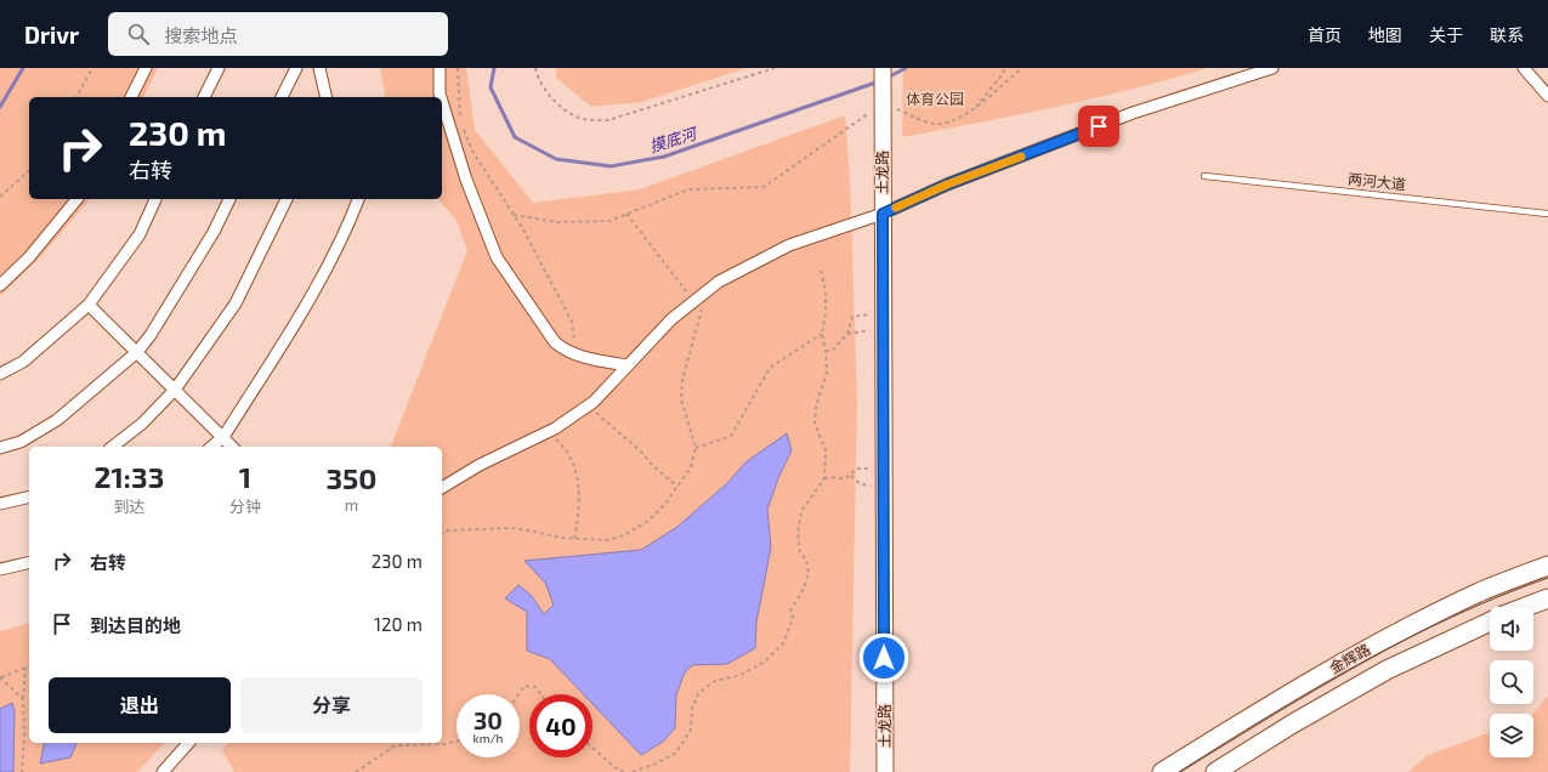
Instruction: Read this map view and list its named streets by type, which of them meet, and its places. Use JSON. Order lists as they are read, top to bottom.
{
  "streets": {
    "main road": ["金辉路"],
    "street": ["土龙路"],
    "lane": ["两河大道"]
  },
  "water": ["摸底河"],
  "parks": ["体育公园"],
  "page": {
    "header": "Drivr",
    "search": "搜索地点",
    "nav": [
      "首页",
      "地图",
      "关于",
      "联系"
    ],
    "turn": ["230 m", "右转"],
    "eta": [
      "21:33",
      "到达",
      "1",
      "分钟",
      "350",
      "m"
    ],
    "list": [
      {
        "name": "右转",
        "value": "230 m"
      },
      {
        "name": "到达目的地",
        "value": "120 m"
      }
    ],
    "buttons": ["退出", "分享"],
    "speed": "30 km/h",
    "limit": "40"
  }
}
